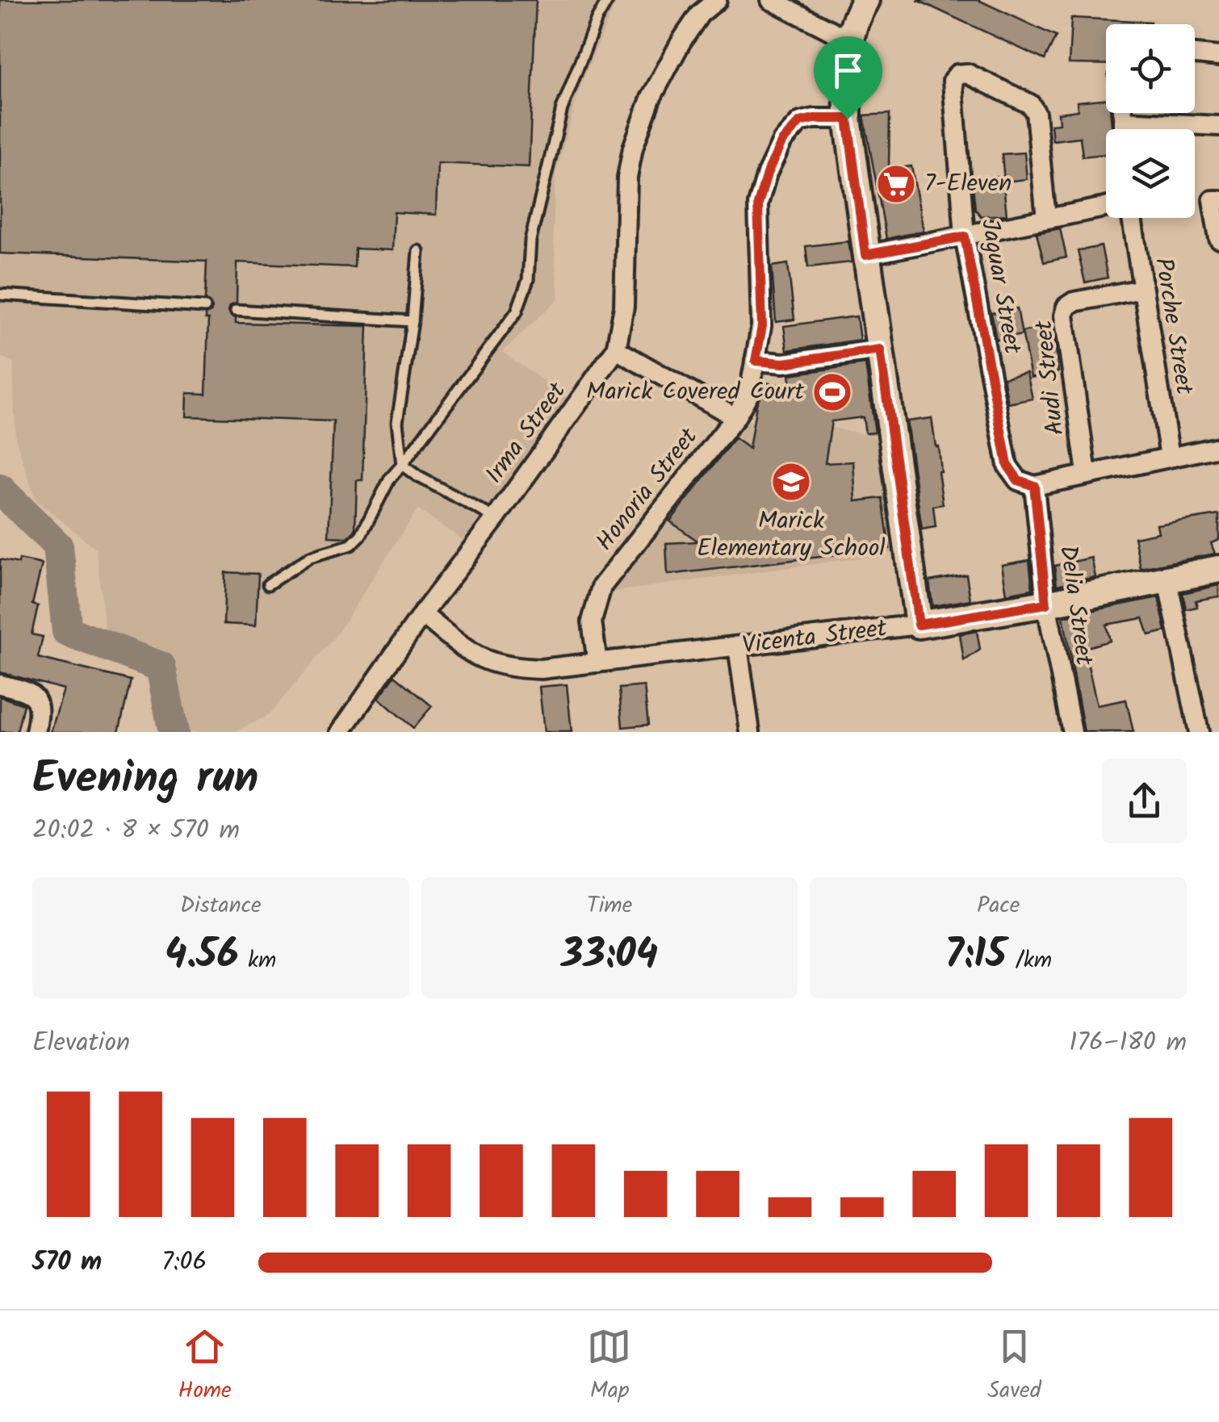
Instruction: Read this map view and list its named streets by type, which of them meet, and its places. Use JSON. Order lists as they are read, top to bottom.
{
  "streets": {
    "street": [
      "Jaguar Street",
      "Porche Street",
      "Audi Street",
      "Irma Street",
      "Honoria Street",
      "Delia Street",
      "Vicenta Street"
    ]
  },
  "crossings": [
    ["Jaguar Street", "Delia Street"],
    ["Porche Street", "Audi Street"],
    ["Irma Street", "Vicenta Street"],
    ["Honoria Street", "Vicenta Street"],
    ["Delia Street", "Vicenta Street"]
  ],
  "places": {
    "supermarket": ["7-Eleven"],
    "sports": ["Marick Covered Court"],
    "school or university": ["Marick Elementary School"]
  },
  "page": {
    "heading": ["Evening run", "20:02 · 8 × 570 m"],
    "stats": [
      ["Distance", "4.56 km"],
      ["Time", "33:04"],
      ["Pace", "7:15 /km"]
    ],
    "chart": ["Elevation", "176–180 m"],
    "list": [
      {
        "name": "570 m",
        "note": "7:06"
      }
    ],
    "tabs": ["Home", "Map", "Saved"]
  }
}
